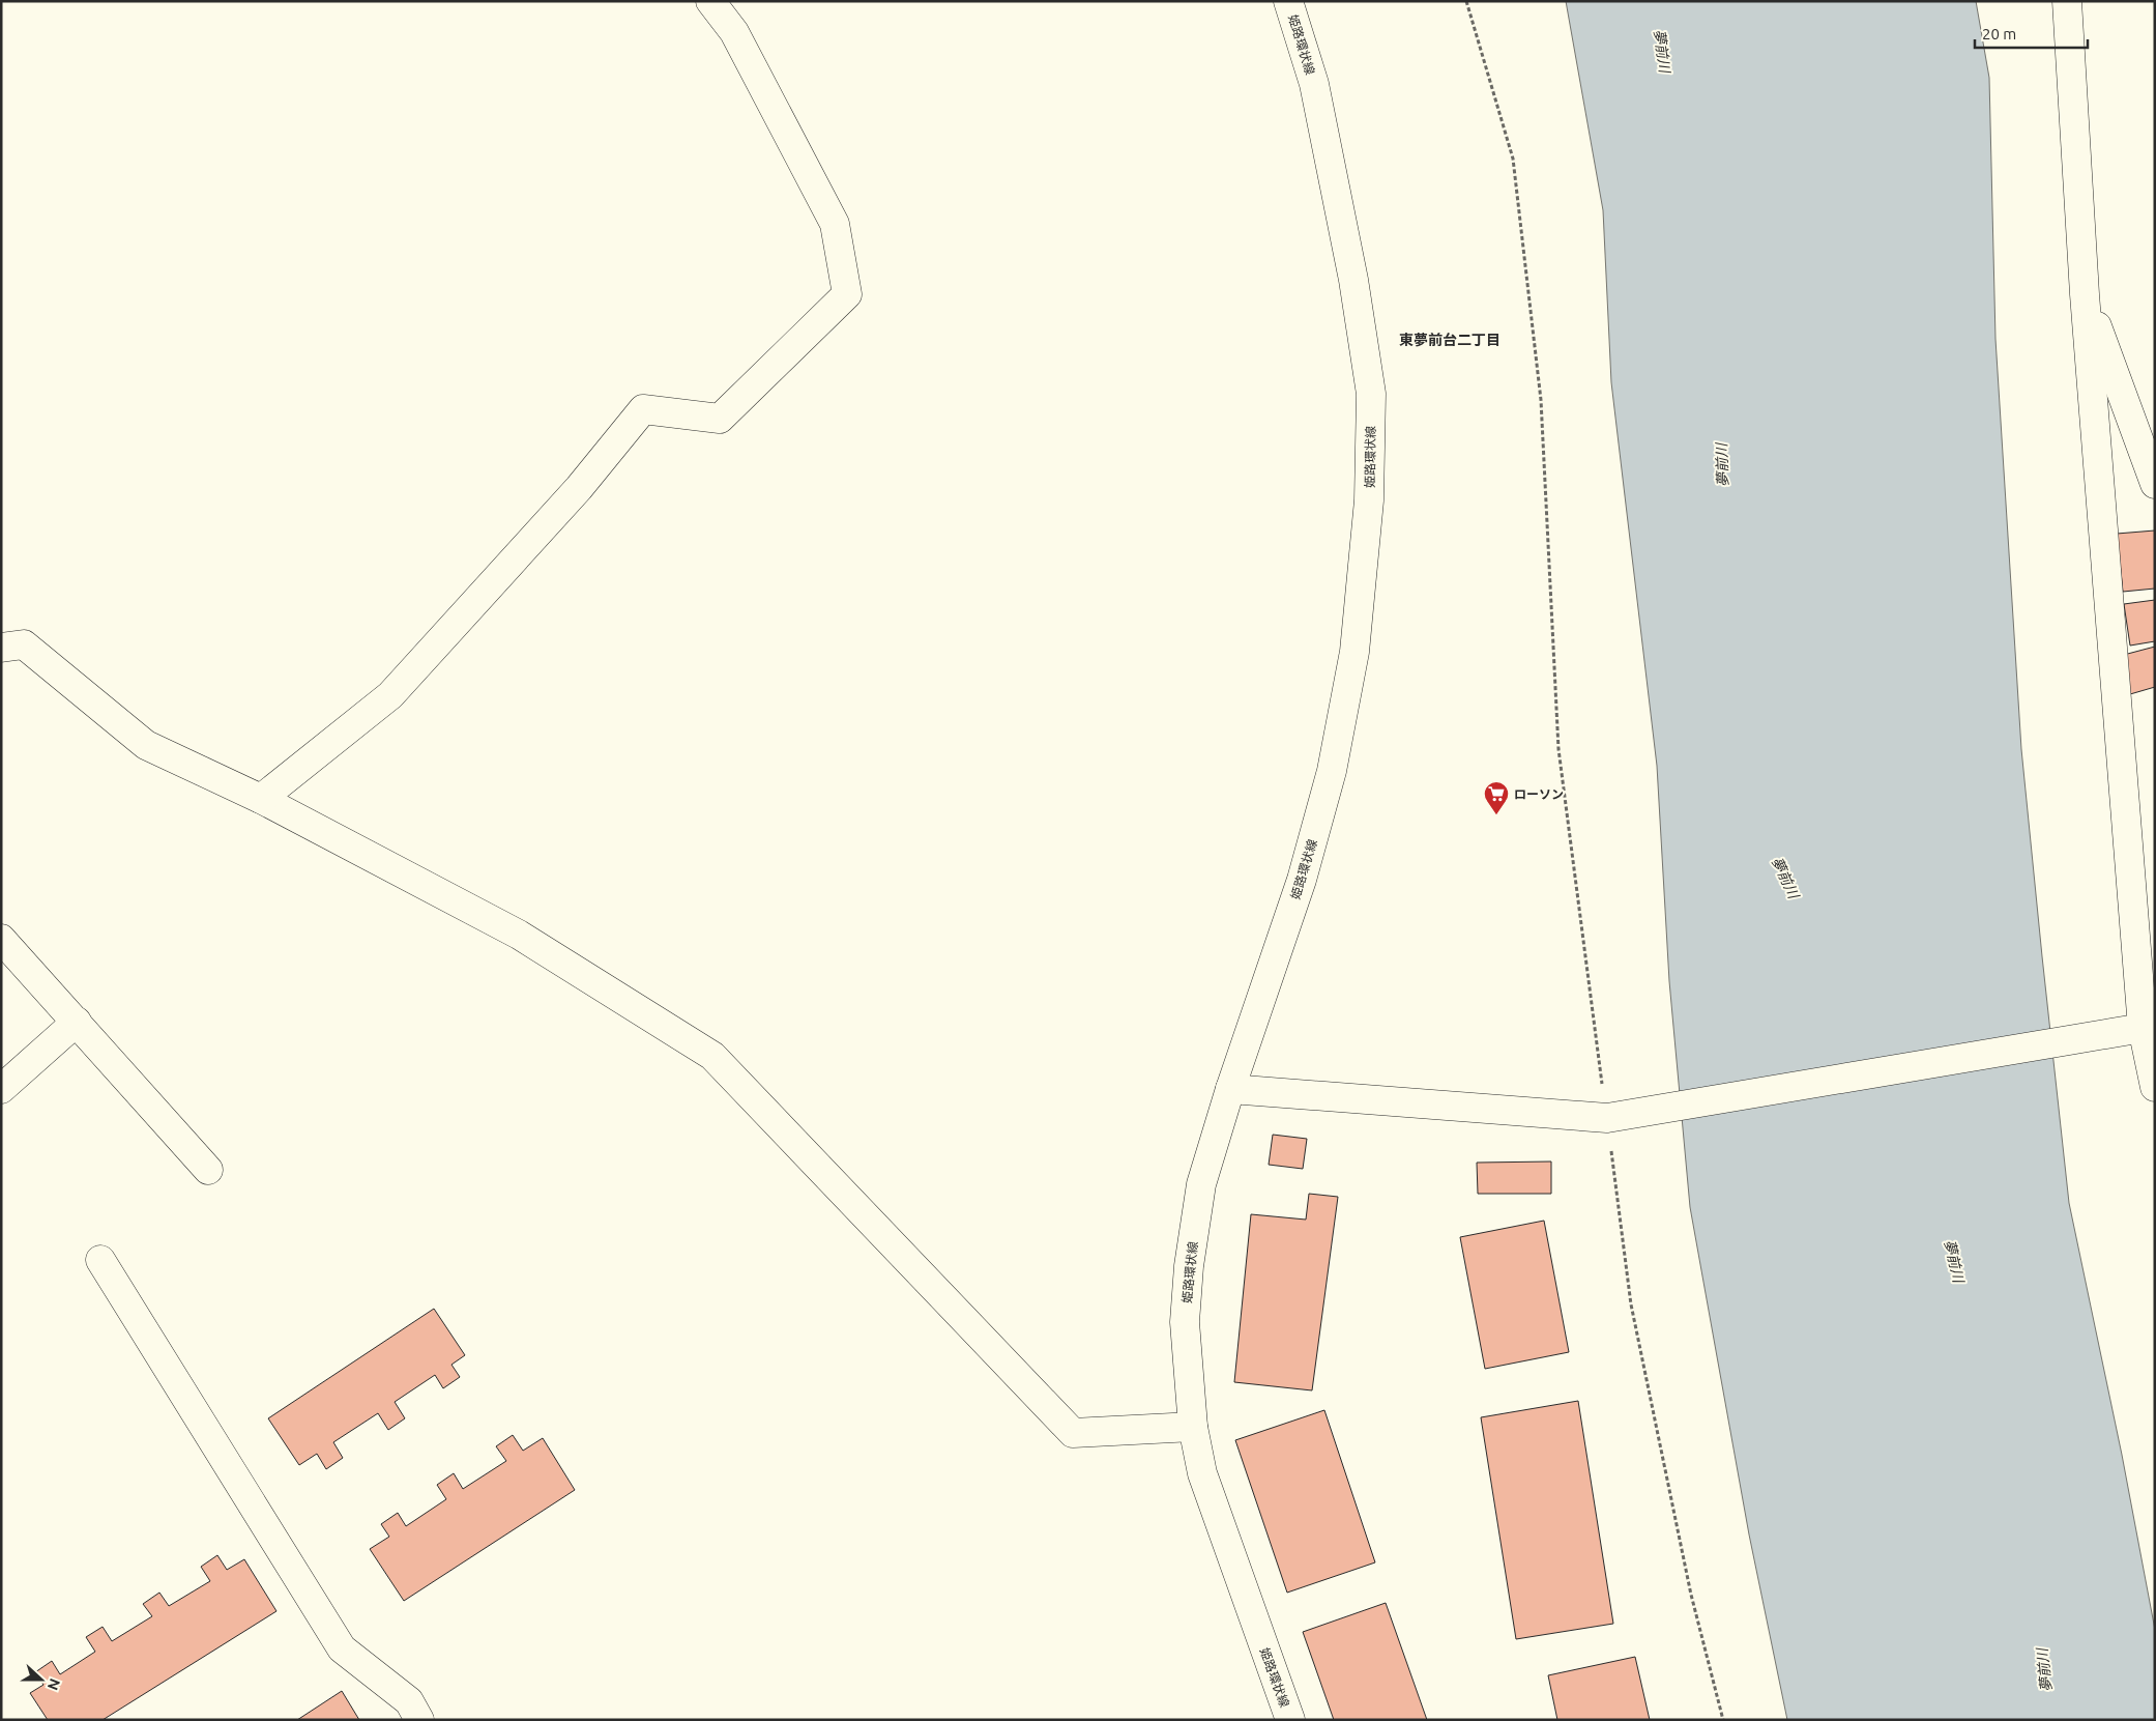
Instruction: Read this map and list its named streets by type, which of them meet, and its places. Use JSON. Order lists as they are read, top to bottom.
{
  "streets": {
    "street": ["姫路環状線"]
  },
  "districts": ["東夢前台二丁目"],
  "water": ["夢前川"],
  "places": {
    "supermarket": ["ローソン"]
  },
  "scale_bar": "20 m",
  "north": "right"
}
